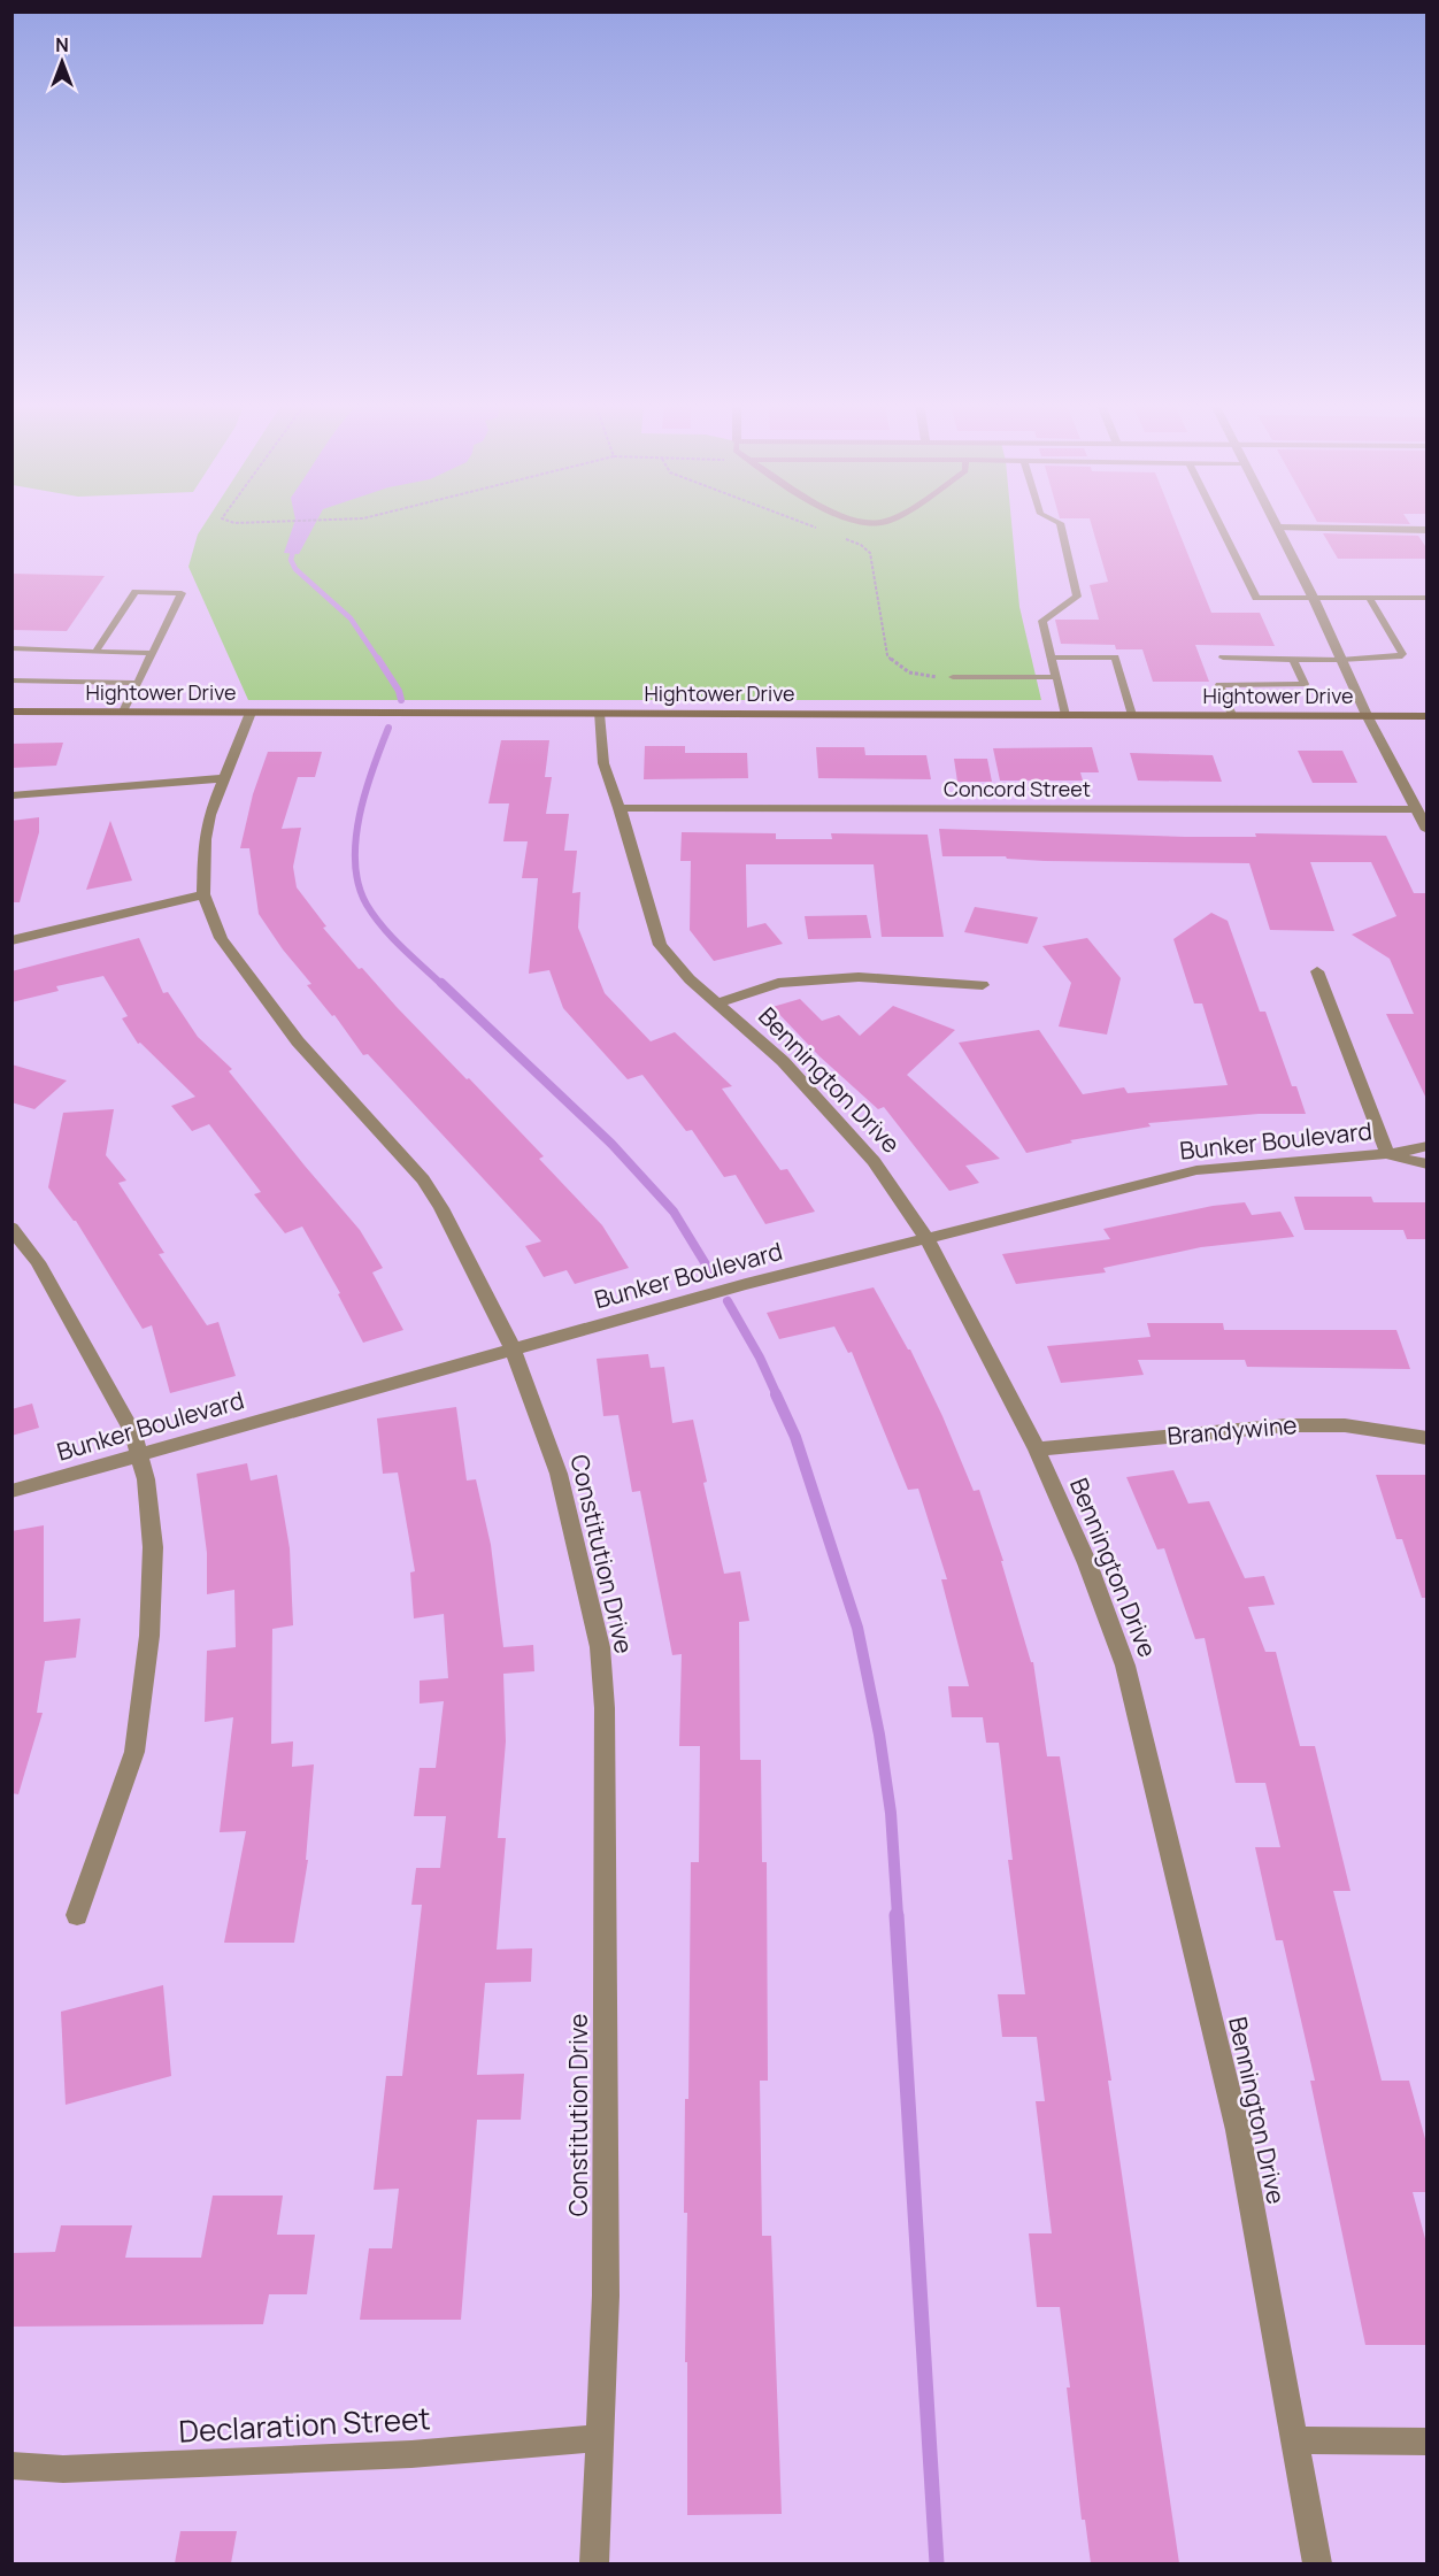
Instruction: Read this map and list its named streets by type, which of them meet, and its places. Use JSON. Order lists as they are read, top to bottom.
{
  "streets": {
    "main road": ["Hightower Drive"],
    "street": [
      "Concord Street",
      "Bennington Drive",
      "Bunker Boulevard",
      "Brandywine",
      "Constitution Drive",
      "Declaration Street"
    ]
  },
  "crossings": [
    ["Hightower Drive", "Bennington Drive"],
    ["Hightower Drive", "Constitution Drive"],
    ["Concord Street", "Bennington Drive"],
    ["Bennington Drive", "Bunker Boulevard"],
    ["Bennington Drive", "Brandywine"],
    ["Bunker Boulevard", "Constitution Drive"],
    ["Constitution Drive", "Declaration Street"]
  ],
  "north": "top"
}
